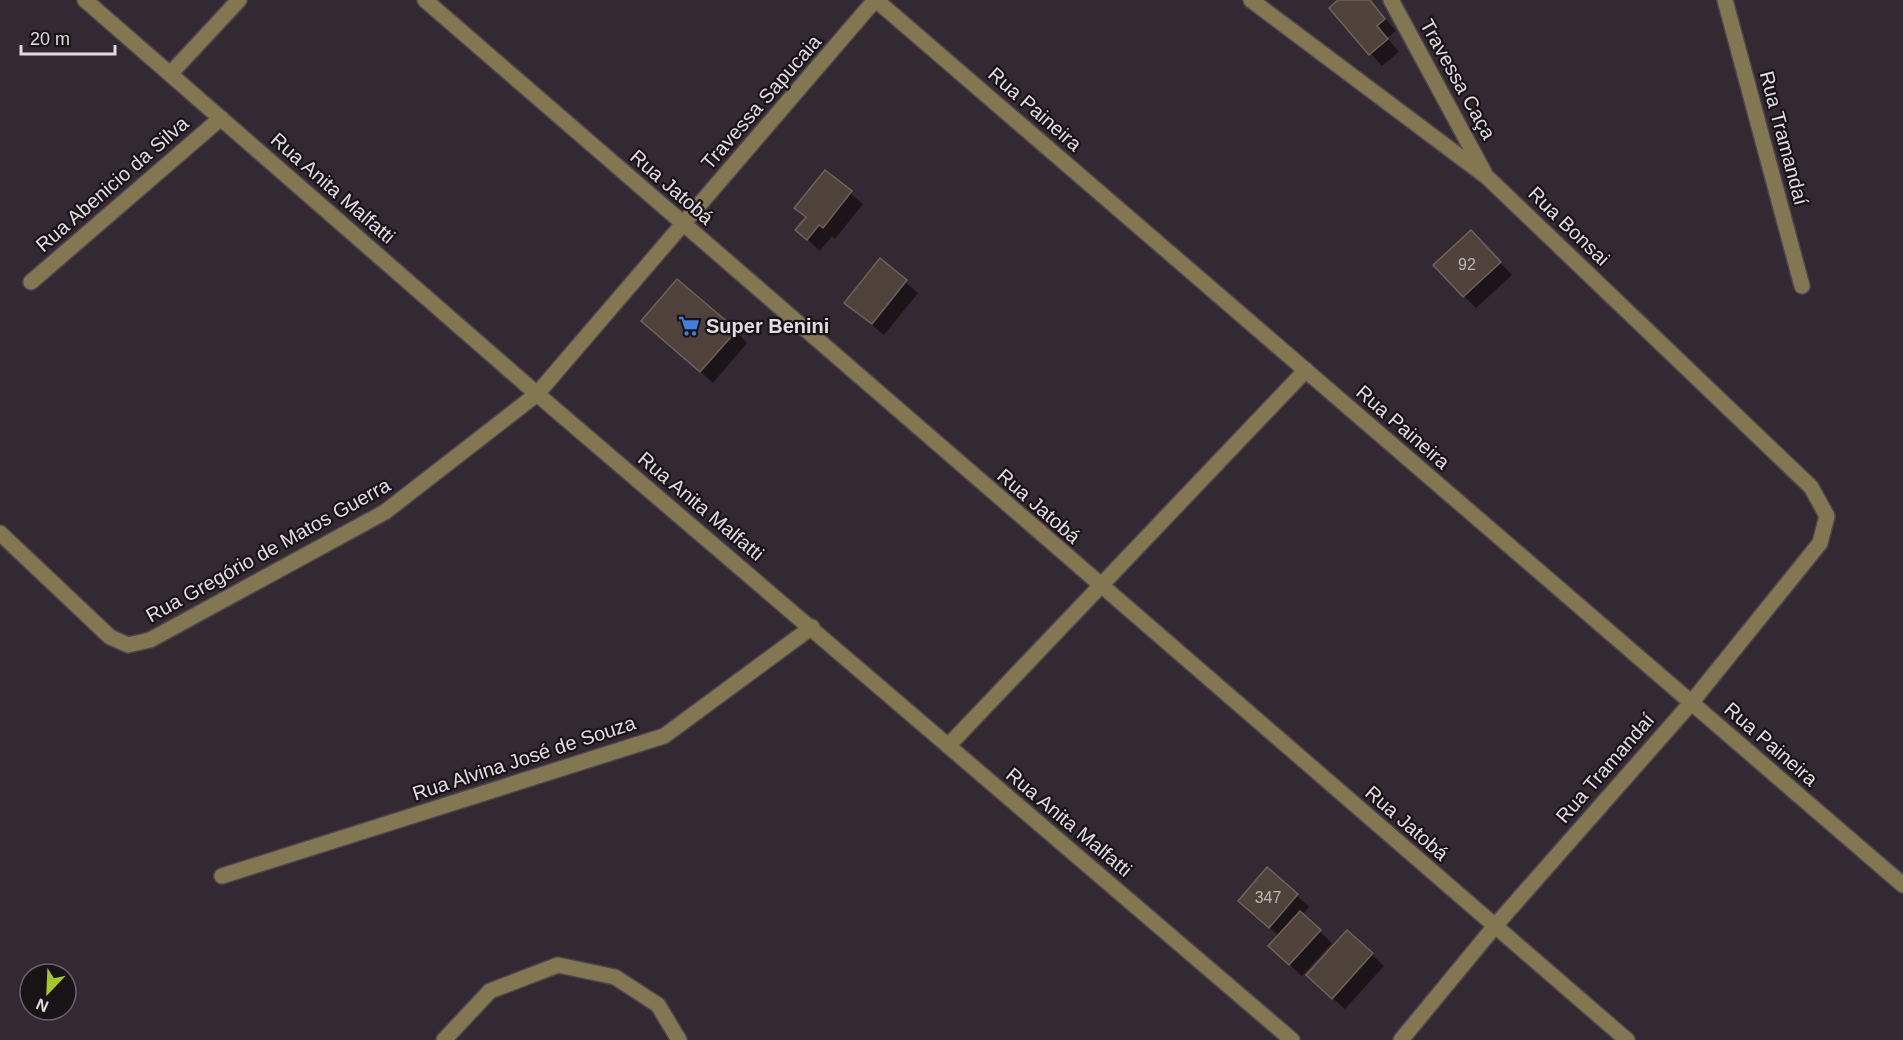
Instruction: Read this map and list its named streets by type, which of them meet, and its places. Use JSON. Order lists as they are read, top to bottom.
{
  "streets": {
    "street": [
      "Travessa Caça",
      "Travessa Sapucaia",
      "Rua Paineira",
      "Rua Tramandaí",
      "Rua Abenicio da Silva",
      "Rua Jatobá",
      "Rua Anita Malfatti",
      "Rua Bonsai",
      "Rua Gregório de Matos Guerra",
      "Rua Alvina José de Souza"
    ]
  },
  "crossings": [
    ["Travessa Caça", "Rua Bonsai"],
    ["Travessa Sapucaia", "Rua Paineira"],
    ["Travessa Sapucaia", "Rua Jatobá"],
    ["Travessa Sapucaia", "Rua Anita Malfatti"],
    ["Travessa Sapucaia", "Rua Gregório de Matos Guerra"],
    ["Rua Paineira", "Rua Tramandaí"],
    ["Rua Tramandaí", "Rua Jatobá"],
    ["Rua Tramandaí", "Rua Bonsai"],
    ["Rua Abenicio da Silva", "Rua Anita Malfatti"],
    ["Rua Anita Malfatti", "Rua Gregório de Matos Guerra"],
    ["Rua Anita Malfatti", "Rua Alvina José de Souza"]
  ],
  "places": {
    "supermarket": ["Super Benini"]
  },
  "house_numbers": ["92", "347"],
  "scale_bar": "20 m",
  "north": "bottom left"
}
